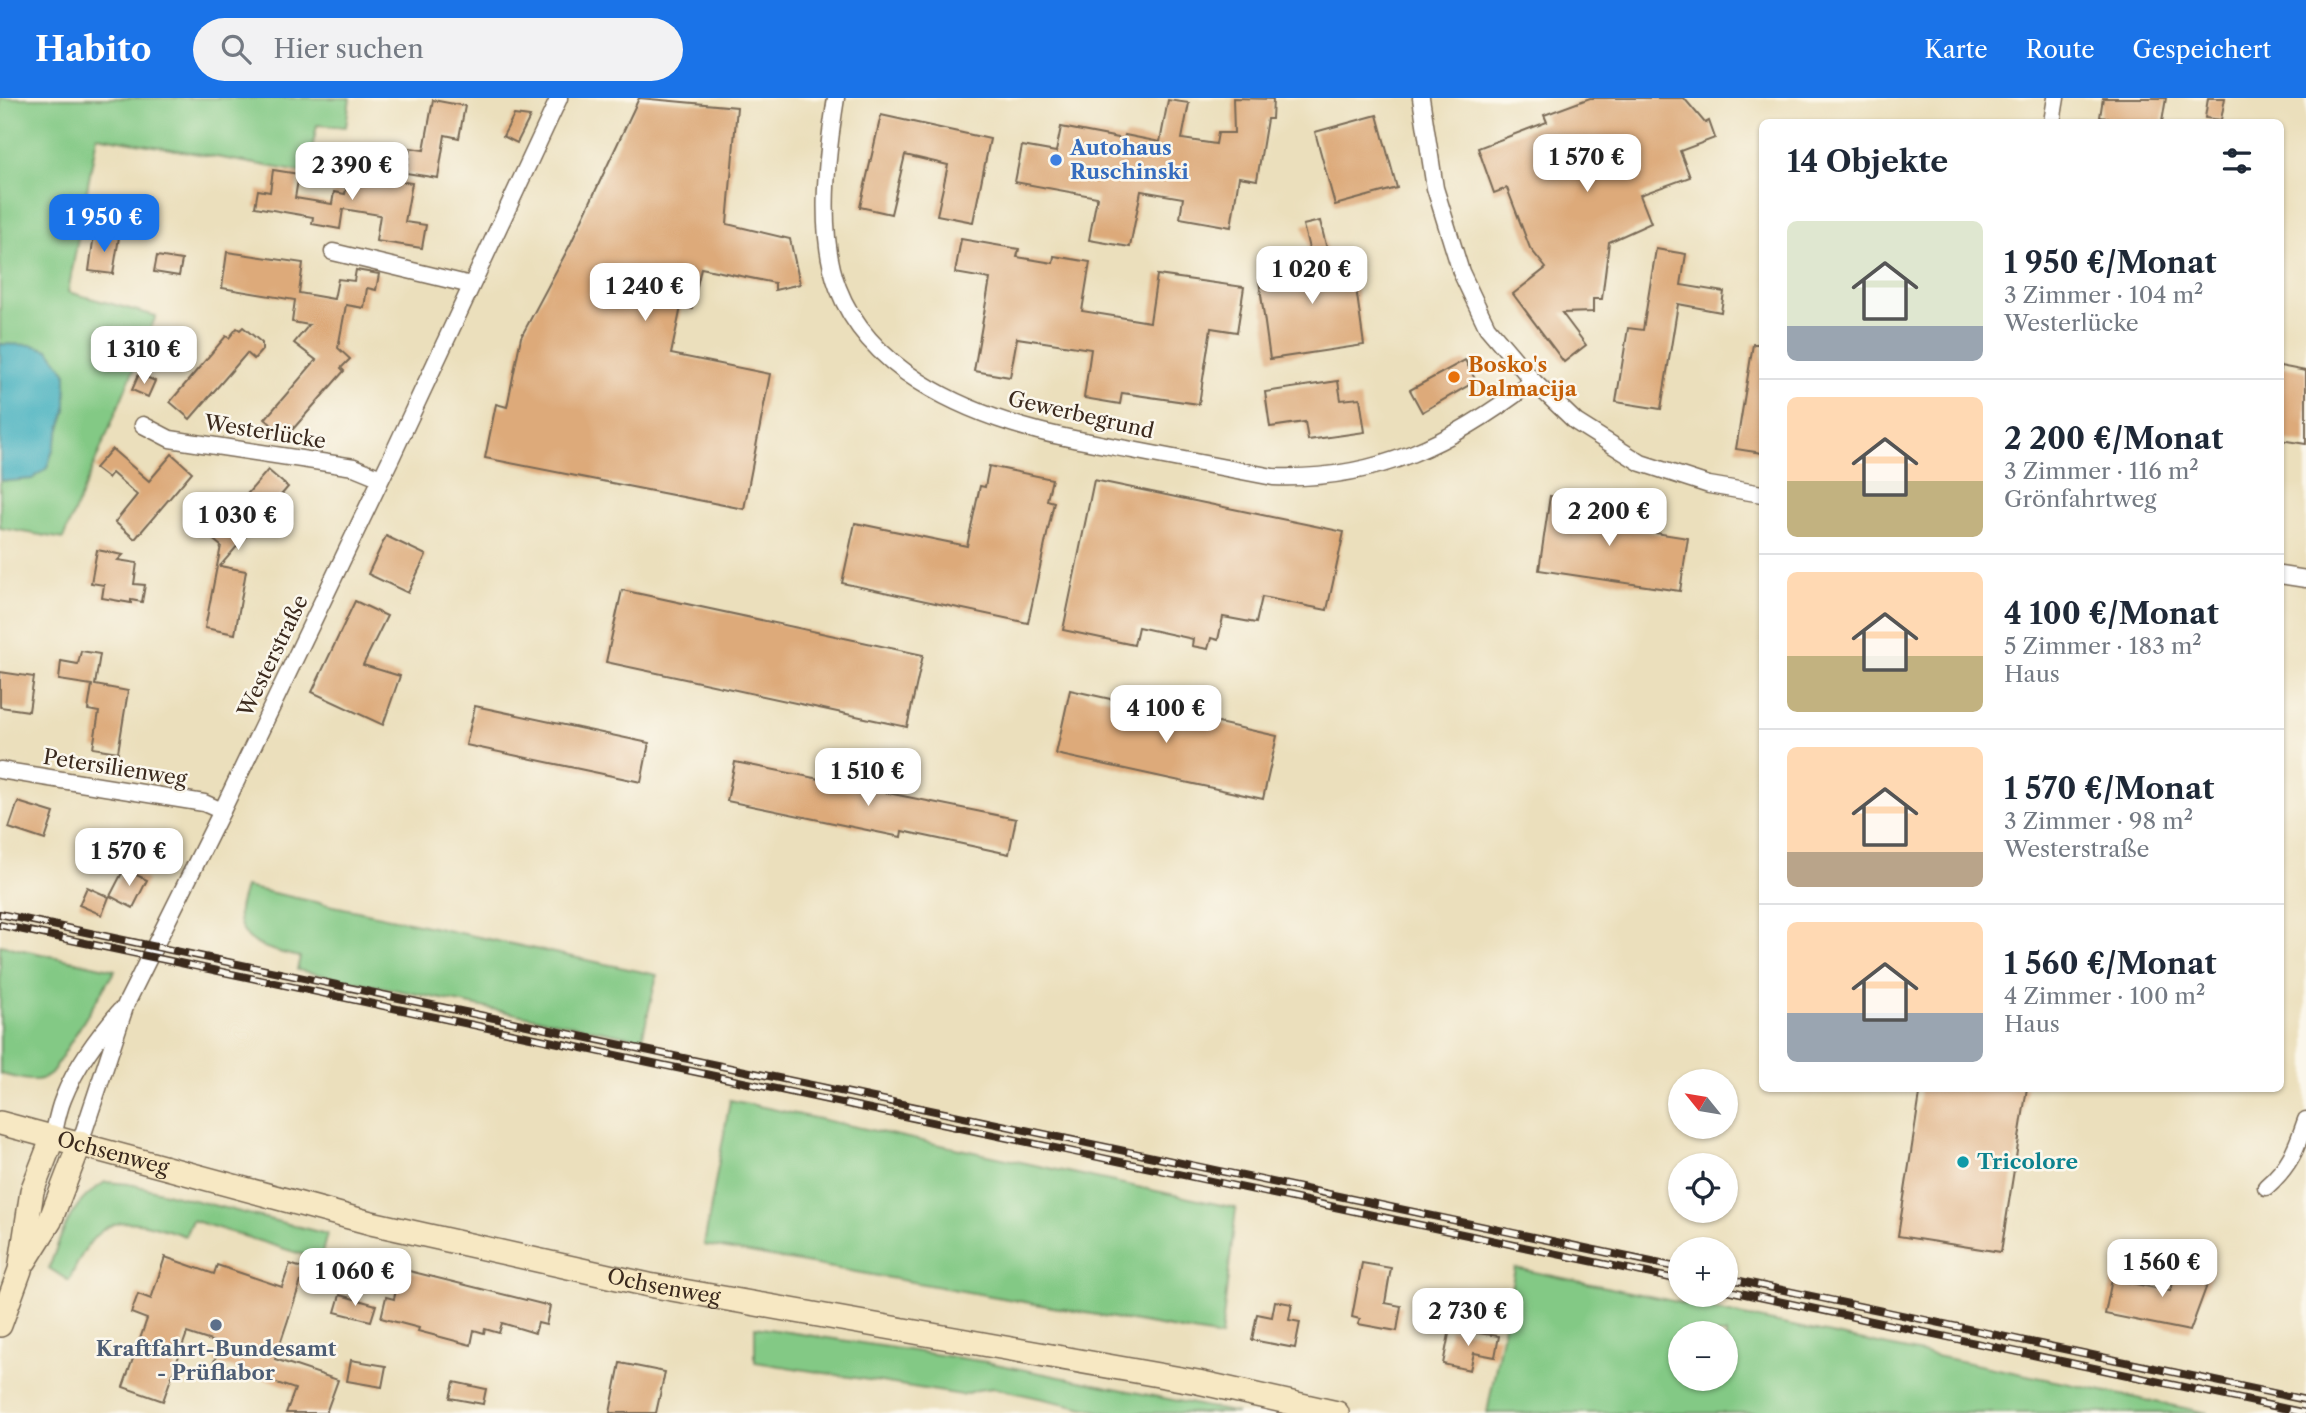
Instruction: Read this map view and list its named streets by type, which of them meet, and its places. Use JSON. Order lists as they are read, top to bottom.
{
  "streets": {
    "main road": ["Ochsenweg"],
    "street": [
      "Gewerbegrund",
      "Westerlücke",
      "Westerstraße",
      "Petersilienweg"
    ]
  },
  "crossings": [
    ["Westerlücke", "Westerstraße"],
    ["Westerstraße", "Petersilienweg"],
    ["Westerstraße", "Ochsenweg"]
  ],
  "places": [
    "Autohaus Ruschinski",
    "Bosko's Dalmacija",
    "Tricolore",
    "Kraftfahrt-Bundesamt - Prüflabor"
  ],
  "north": "top left",
  "page": {
    "header": "Habito",
    "search": "Hier suchen",
    "nav": ["Karte", "Route", "Gespeichert"],
    "heading": "14 Objekte",
    "price": [
      "1 570 €",
      "2 390 €",
      "1 950 €",
      "1 020 €",
      "1 240 €",
      "1 310 €",
      "2 200 €",
      "1 030 €",
      "4 100 €",
      "1 510 €",
      "1 570 €",
      "1 560 €",
      "1 060 €",
      "2 730 €"
    ],
    "list": [
      {
        "name": "1 950 €/Monat",
        "note": "3 Zimmer · 104 m² · Westerlücke"
      },
      {
        "name": "2 200 €/Monat",
        "note": "3 Zimmer · 116 m² · Grönfahrtweg"
      },
      {
        "name": "4 100 €/Monat",
        "note": "5 Zimmer · 183 m² · Haus"
      },
      {
        "name": "1 570 €/Monat",
        "note": "3 Zimmer · 98 m² · Westerstraße"
      },
      {
        "name": "1 560 €/Monat",
        "note": "4 Zimmer · 100 m² · Haus"
      }
    ],
    "map_buttons": ["+", "−"]
  }
}
